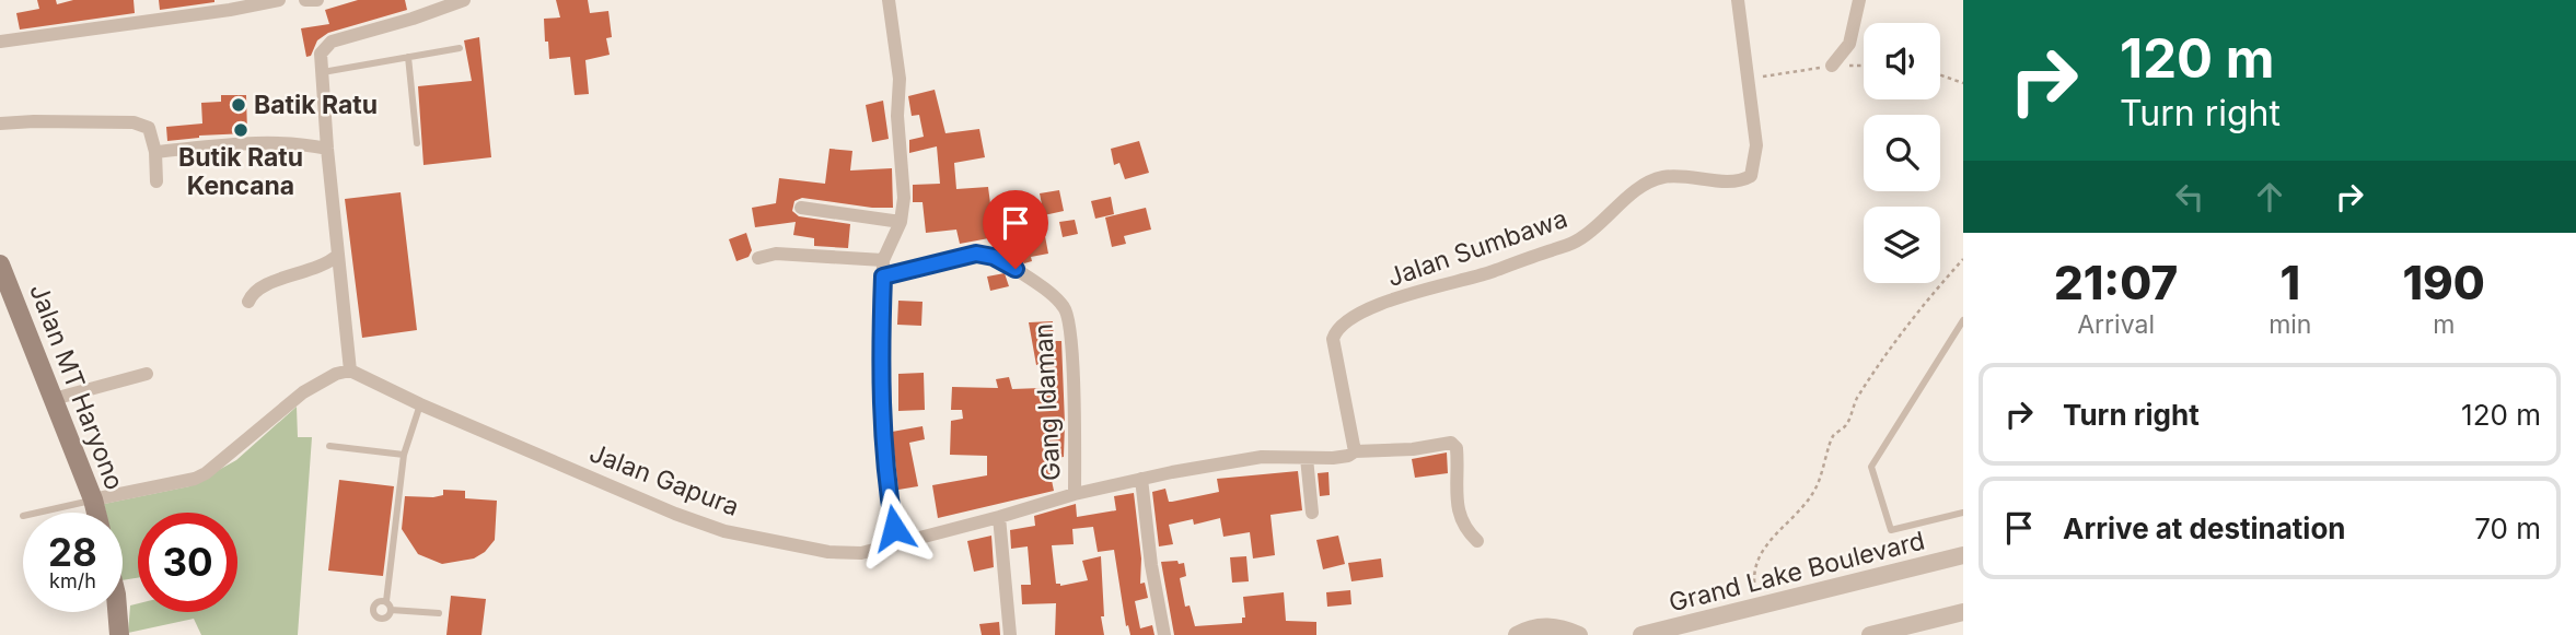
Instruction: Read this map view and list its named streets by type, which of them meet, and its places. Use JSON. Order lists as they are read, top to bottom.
{
  "streets": {
    "main road": ["Jalan MT Haryono"],
    "street": [
      "Jalan Sumbawa",
      "Gang Idaman",
      "Jalan Gapura",
      "Grand Lake Boulevard"
    ]
  },
  "crossings": [
    ["Jalan Sumbawa", "Jalan Gapura"],
    ["Gang Idaman", "Jalan Gapura"]
  ],
  "places": ["Batik Ratu", "Butik Ratu Kencana"],
  "page": {
    "turn": ["120 m", "Turn right"],
    "eta": [
      "21:07",
      "Arrival",
      "1",
      "min",
      "190",
      "m"
    ],
    "list": [
      {
        "name": "Turn right",
        "value": "120 m"
      },
      {
        "name": "Arrive at destination",
        "value": "70 m"
      }
    ],
    "speed": "28 km/h",
    "limit": "30"
  }
}
